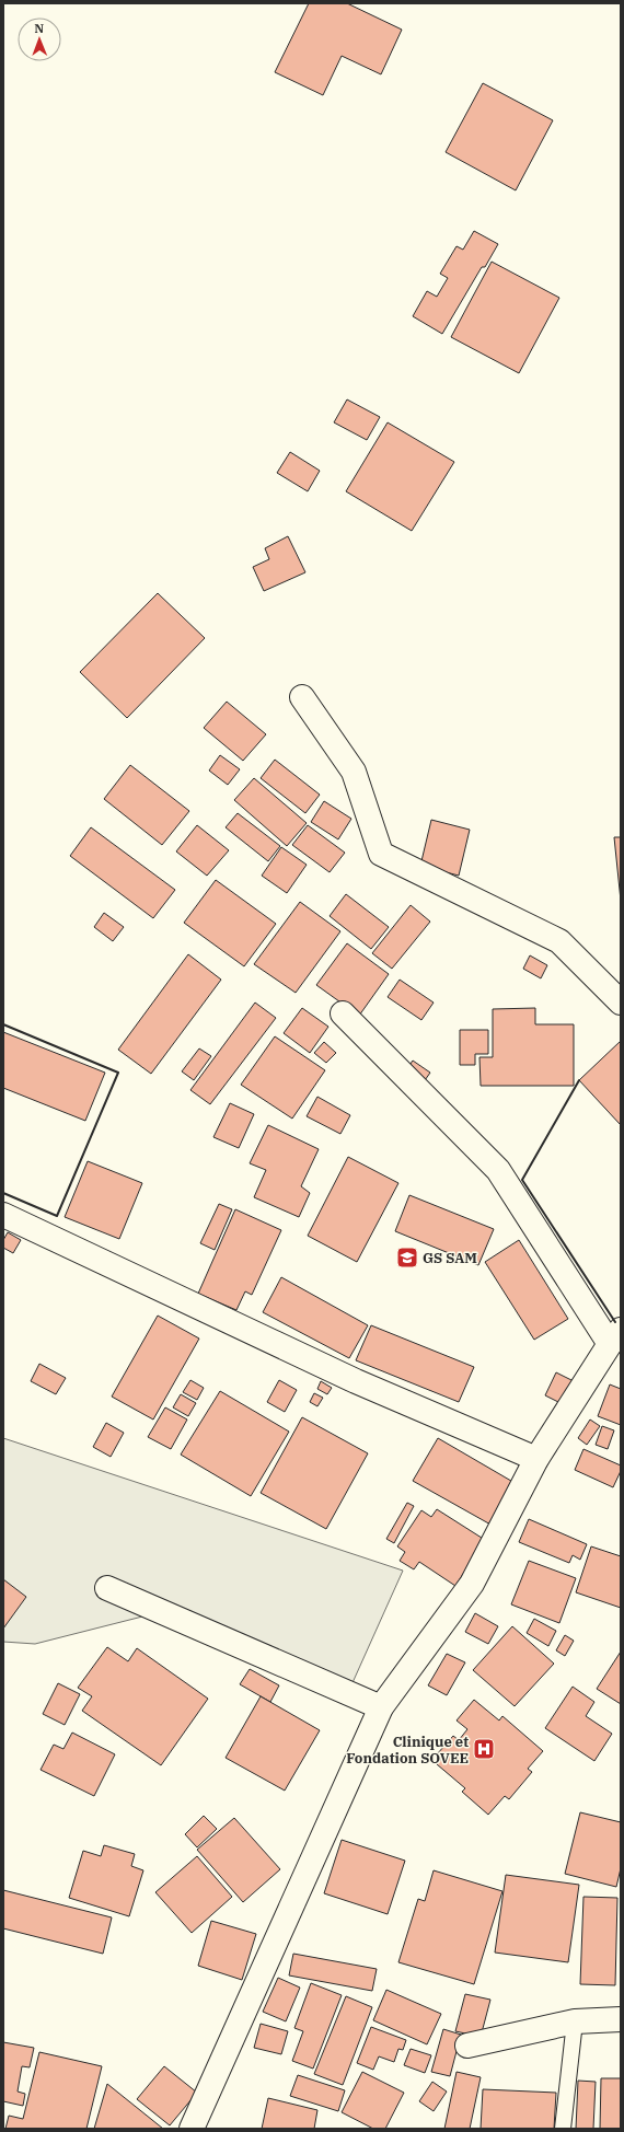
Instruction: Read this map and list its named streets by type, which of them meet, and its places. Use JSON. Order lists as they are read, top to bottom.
{
  "places": {
    "school or university": ["GS SAM"],
    "hospital": ["Clinique et Fondation SOVEE"]
  },
  "north": "top"
}
